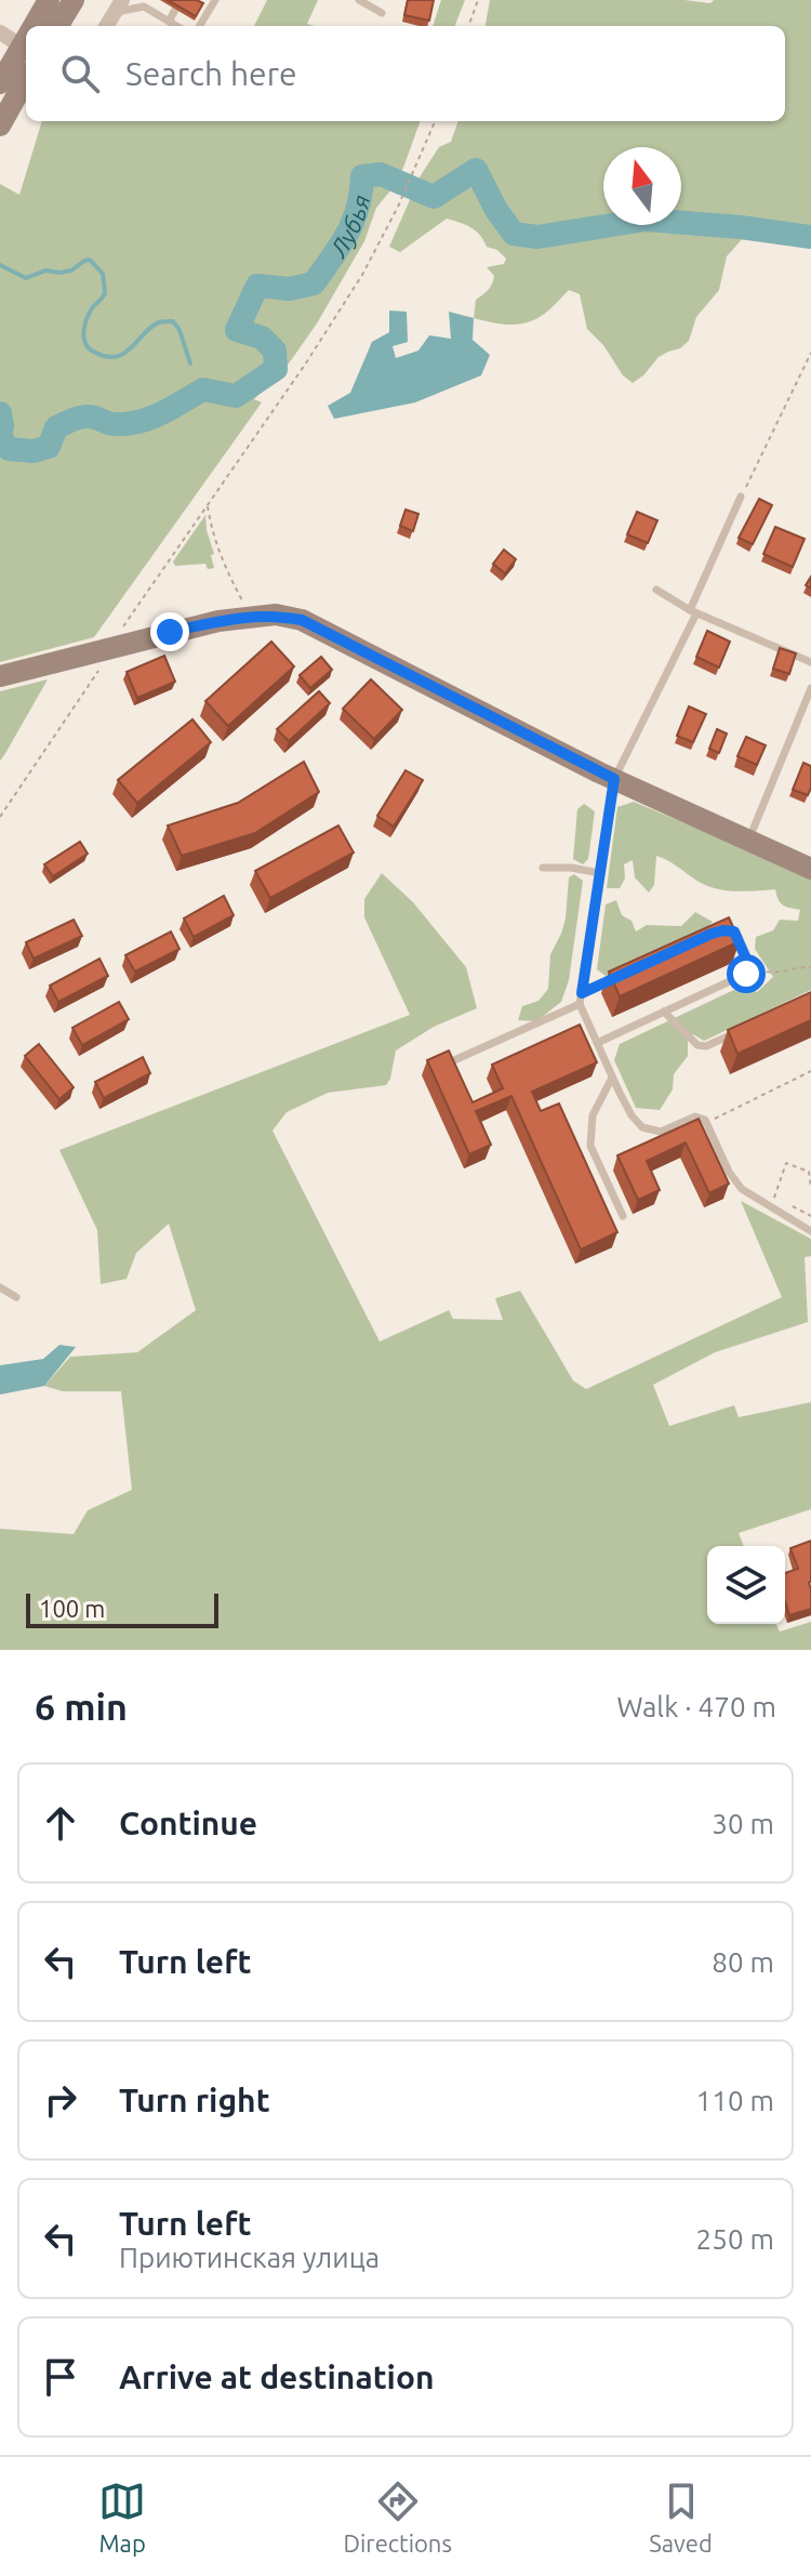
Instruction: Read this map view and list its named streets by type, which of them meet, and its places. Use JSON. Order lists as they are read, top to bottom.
{
  "water": ["Лубья"],
  "scale_bar": "100 m",
  "north": "top",
  "page": {
    "search": "Search here",
    "scale": "100 m",
    "heading": ["6 min", "Walk · 470 m"],
    "list": [
      ["Continue", "30 m"],
      ["Turn left", "80 m"],
      ["Turn right", "110 m"],
      ["Turn left", "Приютинская улица", "250 m"],
      "Arrive at destination"
    ],
    "nav": ["Map", "Directions", "Saved"]
  }
}
